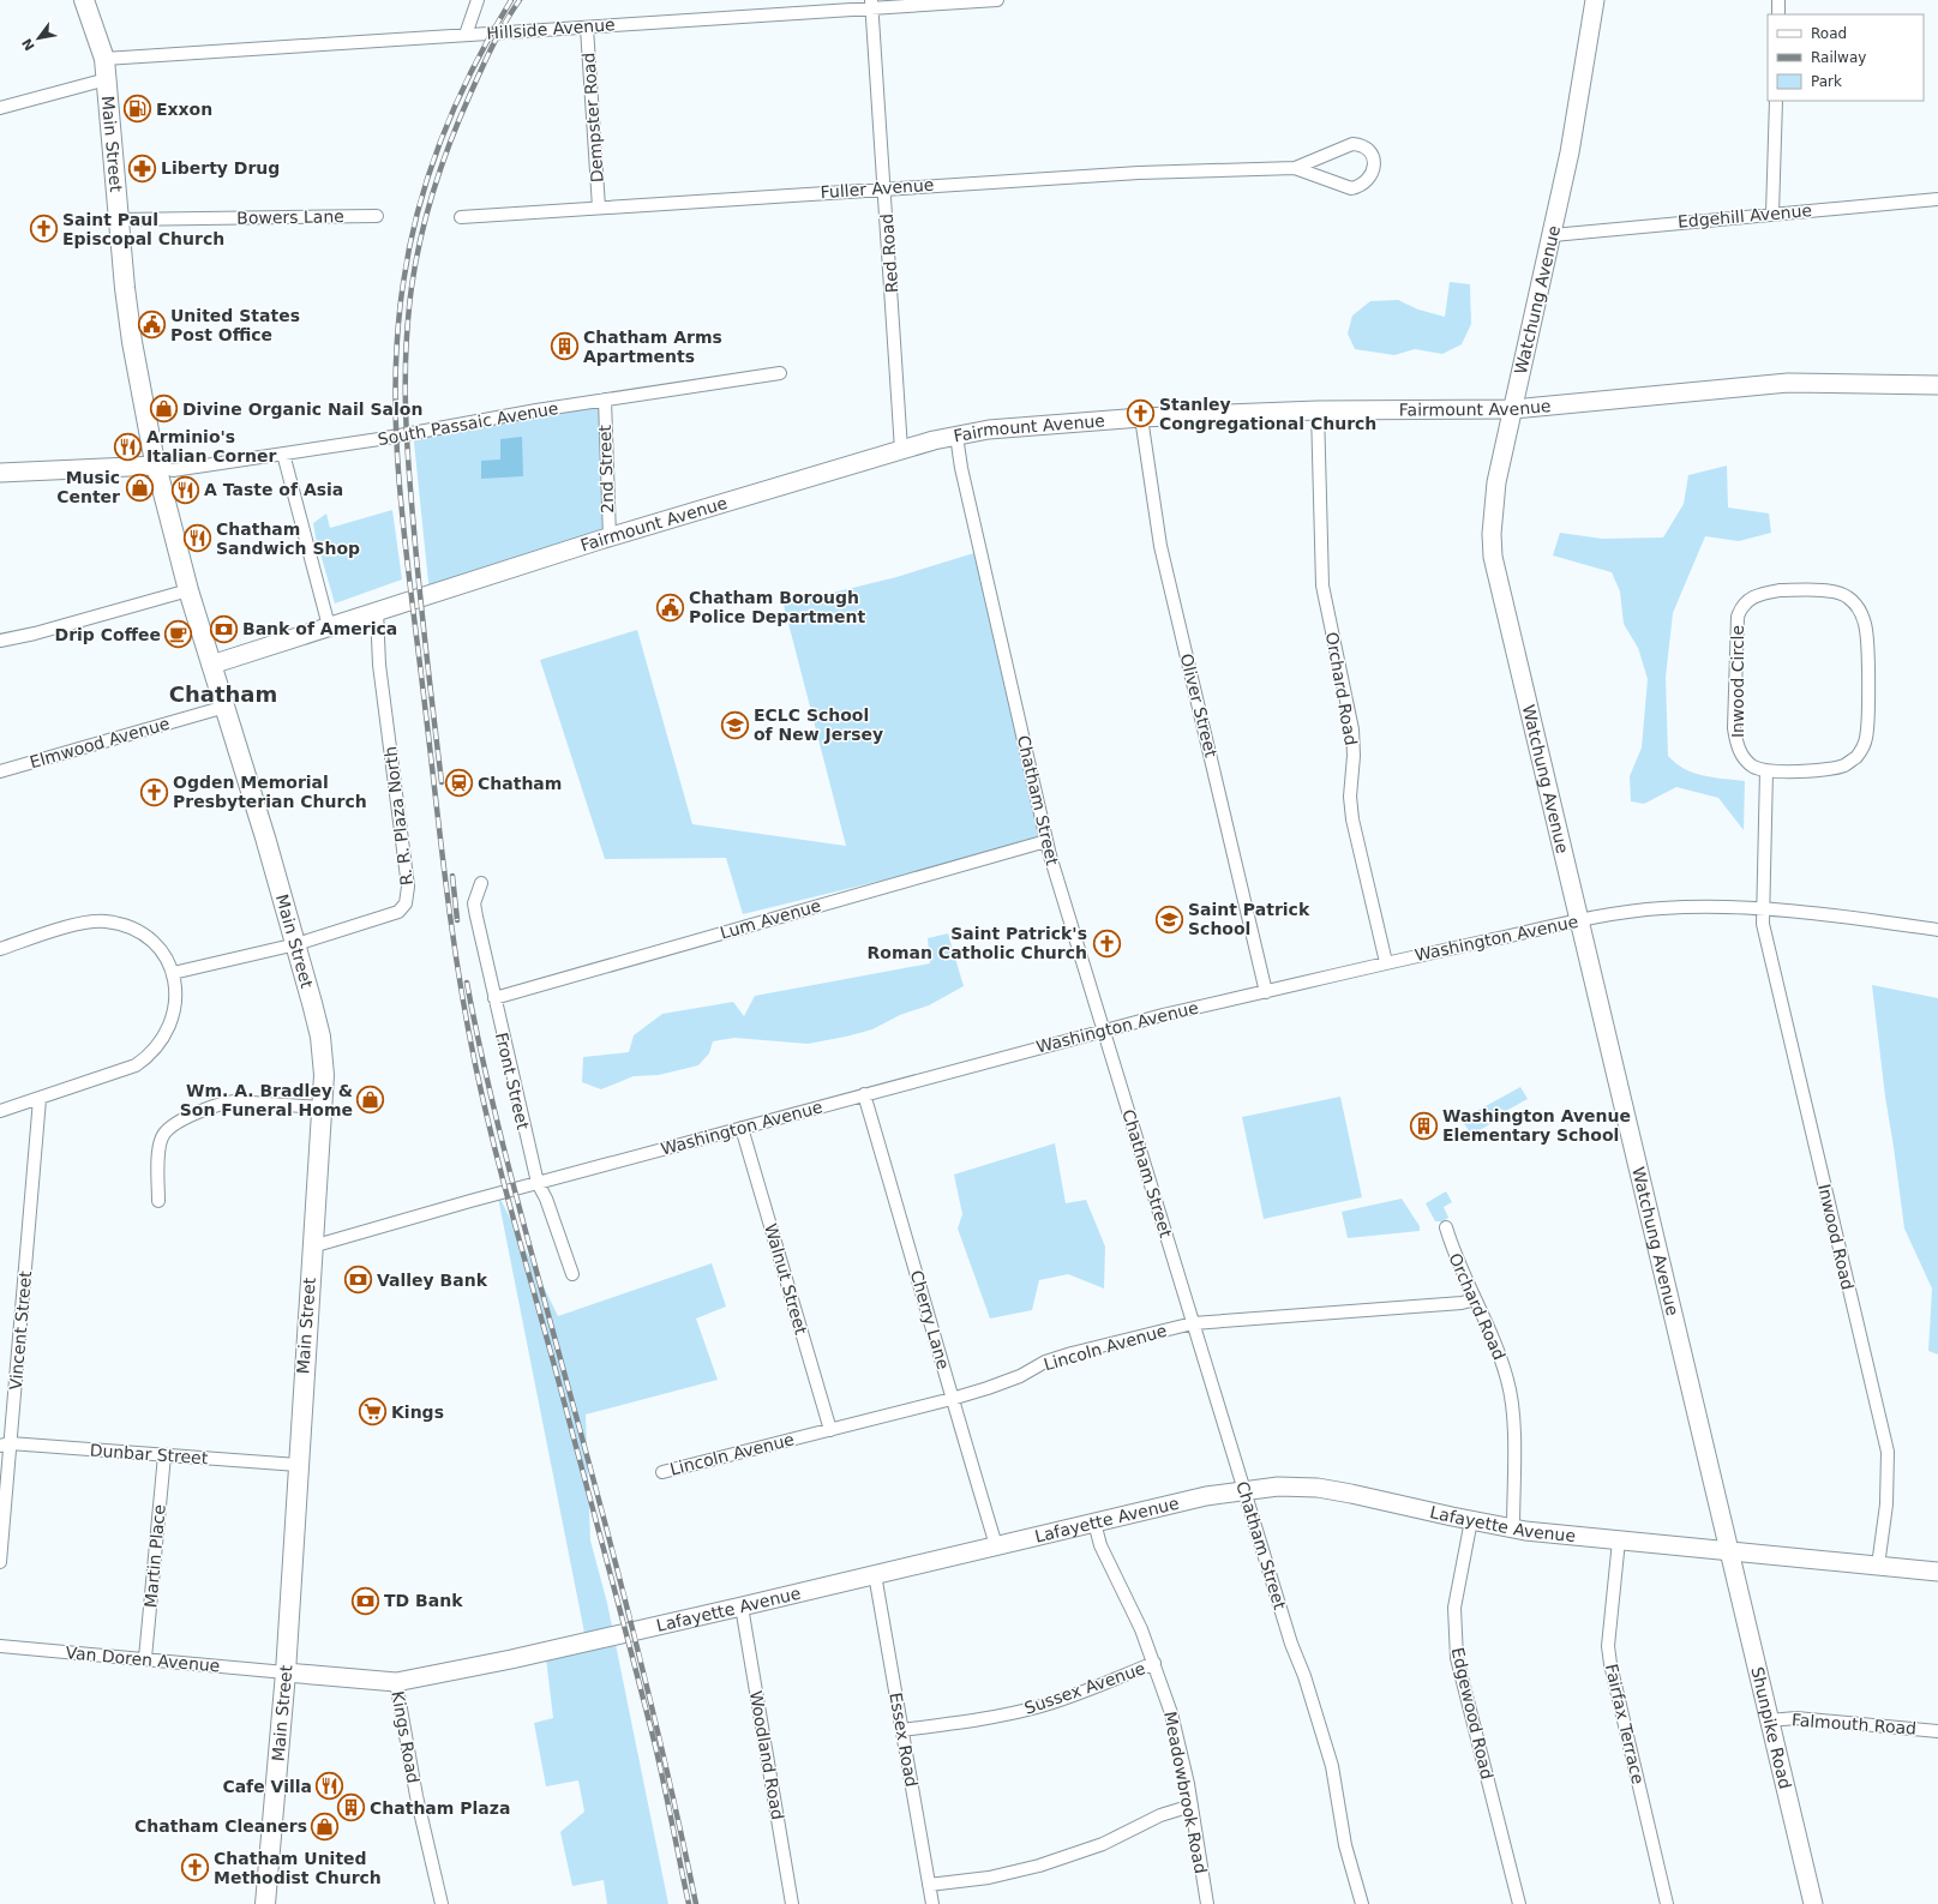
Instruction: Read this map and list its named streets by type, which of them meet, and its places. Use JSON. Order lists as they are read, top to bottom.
{
  "streets": {
    "main road": [
      "Main Street",
      "Watchung Avenue",
      "Fairmount Avenue",
      "Lafayette Avenue",
      "Shunpike Road"
    ],
    "street": [
      "Hillside Avenue",
      "Dempster Road",
      "Fuller Avenue",
      "Edgehill Avenue",
      "Bowers Lane",
      "Red Road",
      "South Passaic Avenue",
      "2nd Street",
      "Inwood Circle",
      "Orchard Road",
      "Oliver Street",
      "Elmwood Avenue",
      "Chatham Street",
      "R. R. Plaza North",
      "Lum Avenue",
      "Washington Avenue",
      "Front Street",
      "Inwood Road",
      "Walnut Street",
      "Cherry Lane",
      "Vincent Street",
      "Lincoln Avenue",
      "Dunbar Street",
      "Martin Place",
      "Van Doren Avenue",
      "Sussex Avenue",
      "Edgewood Road",
      "Fairfax Terrace",
      "Falmouth Road",
      "Kings Road",
      "Essex Road",
      "Woodland Road",
      "Meadowbrook Road"
    ]
  },
  "crossings": [
    ["Hillside Avenue", "Dempster Road"],
    ["Hillside Avenue", "Main Street"],
    ["Hillside Avenue", "Red Road"],
    ["Dempster Road", "Fuller Avenue"],
    ["Main Street", "Bowers Lane"],
    ["Main Street", "Fairmount Avenue"],
    ["Main Street", "South Passaic Avenue"],
    ["Main Street", "Elmwood Avenue"],
    ["Main Street", "R. R. Plaza North"],
    ["Main Street", "Washington Avenue"],
    ["Main Street", "Dunbar Street"],
    ["Main Street", "Lafayette Avenue"],
    ["Main Street", "Van Doren Avenue"],
    ["Fuller Avenue", "Red Road"],
    ["Edgehill Avenue", "Watchung Avenue"],
    ["Red Road", "Fairmount Avenue"],
    ["Watchung Avenue", "Fairmount Avenue"],
    ["Watchung Avenue", "Washington Avenue"],
    ["Watchung Avenue", "Lafayette Avenue"],
    ["Watchung Avenue", "Shunpike Road"],
    ["Fairmount Avenue", "2nd Street"],
    ["Fairmount Avenue", "Orchard Road"],
    ["Fairmount Avenue", "Oliver Street"],
    ["Fairmount Avenue", "Chatham Street"],
    ["Fairmount Avenue", "R. R. Plaza North"],
    ["South Passaic Avenue", "2nd Street"],
    ["Orchard Road", "Washington Avenue"],
    ["Orchard Road", "Lincoln Avenue"],
    ["Orchard Road", "Lafayette Avenue"],
    ["Oliver Street", "Washington Avenue"],
    ["Chatham Street", "Lum Avenue"],
    ["Chatham Street", "Washington Avenue"],
    ["Chatham Street", "Lincoln Avenue"],
    ["Chatham Street", "Lafayette Avenue"],
    ["Lum Avenue", "Front Street"],
    ["Washington Avenue", "Front Street"],
    ["Washington Avenue", "Inwood Road"],
    ["Washington Avenue", "Walnut Street"],
    ["Washington Avenue", "Cherry Lane"],
    ["Inwood Road", "Lafayette Avenue"],
    ["Walnut Street", "Lincoln Avenue"],
    ["Cherry Lane", "Lincoln Avenue"],
    ["Cherry Lane", "Lafayette Avenue"],
    ["Vincent Street", "Dunbar Street"],
    ["Dunbar Street", "Martin Place"],
    ["Lafayette Avenue", "Van Doren Avenue"],
    ["Lafayette Avenue", "Edgewood Road"],
    ["Lafayette Avenue", "Fairfax Terrace"],
    ["Lafayette Avenue", "Shunpike Road"],
    ["Lafayette Avenue", "Kings Road"],
    ["Lafayette Avenue", "Essex Road"],
    ["Lafayette Avenue", "Woodland Road"],
    ["Lafayette Avenue", "Meadowbrook Road"],
    ["Martin Place", "Van Doren Avenue"],
    ["Sussex Avenue", "Essex Road"],
    ["Sussex Avenue", "Meadowbrook Road"],
    ["Falmouth Road", "Shunpike Road"]
  ],
  "districts": ["Chatham"],
  "places": {
    "fuel station": ["Exxon"],
    "pharmacy": ["Liberty Drug"],
    "church": [
      "Saint Paul Episcopal Church",
      "Stanley Congregational Church",
      "Ogden Memorial Presbyterian Church",
      "Saint Patrick's Roman Catholic Church",
      "Chatham United Methodist Church"
    ],
    "public building": ["United States Post Office", "Chatham Borough Police Department"],
    "building": ["Chatham Arms Apartments", "Washington Avenue Elementary School", "Chatham Plaza"],
    "shop": [
      "Divine Organic Nail Salon",
      "Music Center",
      "Wm. A. Bradley & Son Funeral Home",
      "Chatham Cleaners"
    ],
    "restaurant": [
      "Arminio's Italian Corner",
      "A Taste of Asia",
      "Chatham Sandwich Shop",
      "Cafe Villa"
    ],
    "bank": ["Bank of America", "Valley Bank", "TD Bank"],
    "cafe": ["Drip Coffee"],
    "school or university": ["ECLC School of New Jersey", "Saint Patrick School"],
    "station": ["Chatham"],
    "supermarket": ["Kings"]
  },
  "legend": ["Road", "Railway", "Park"],
  "north": "bottom left"
}
